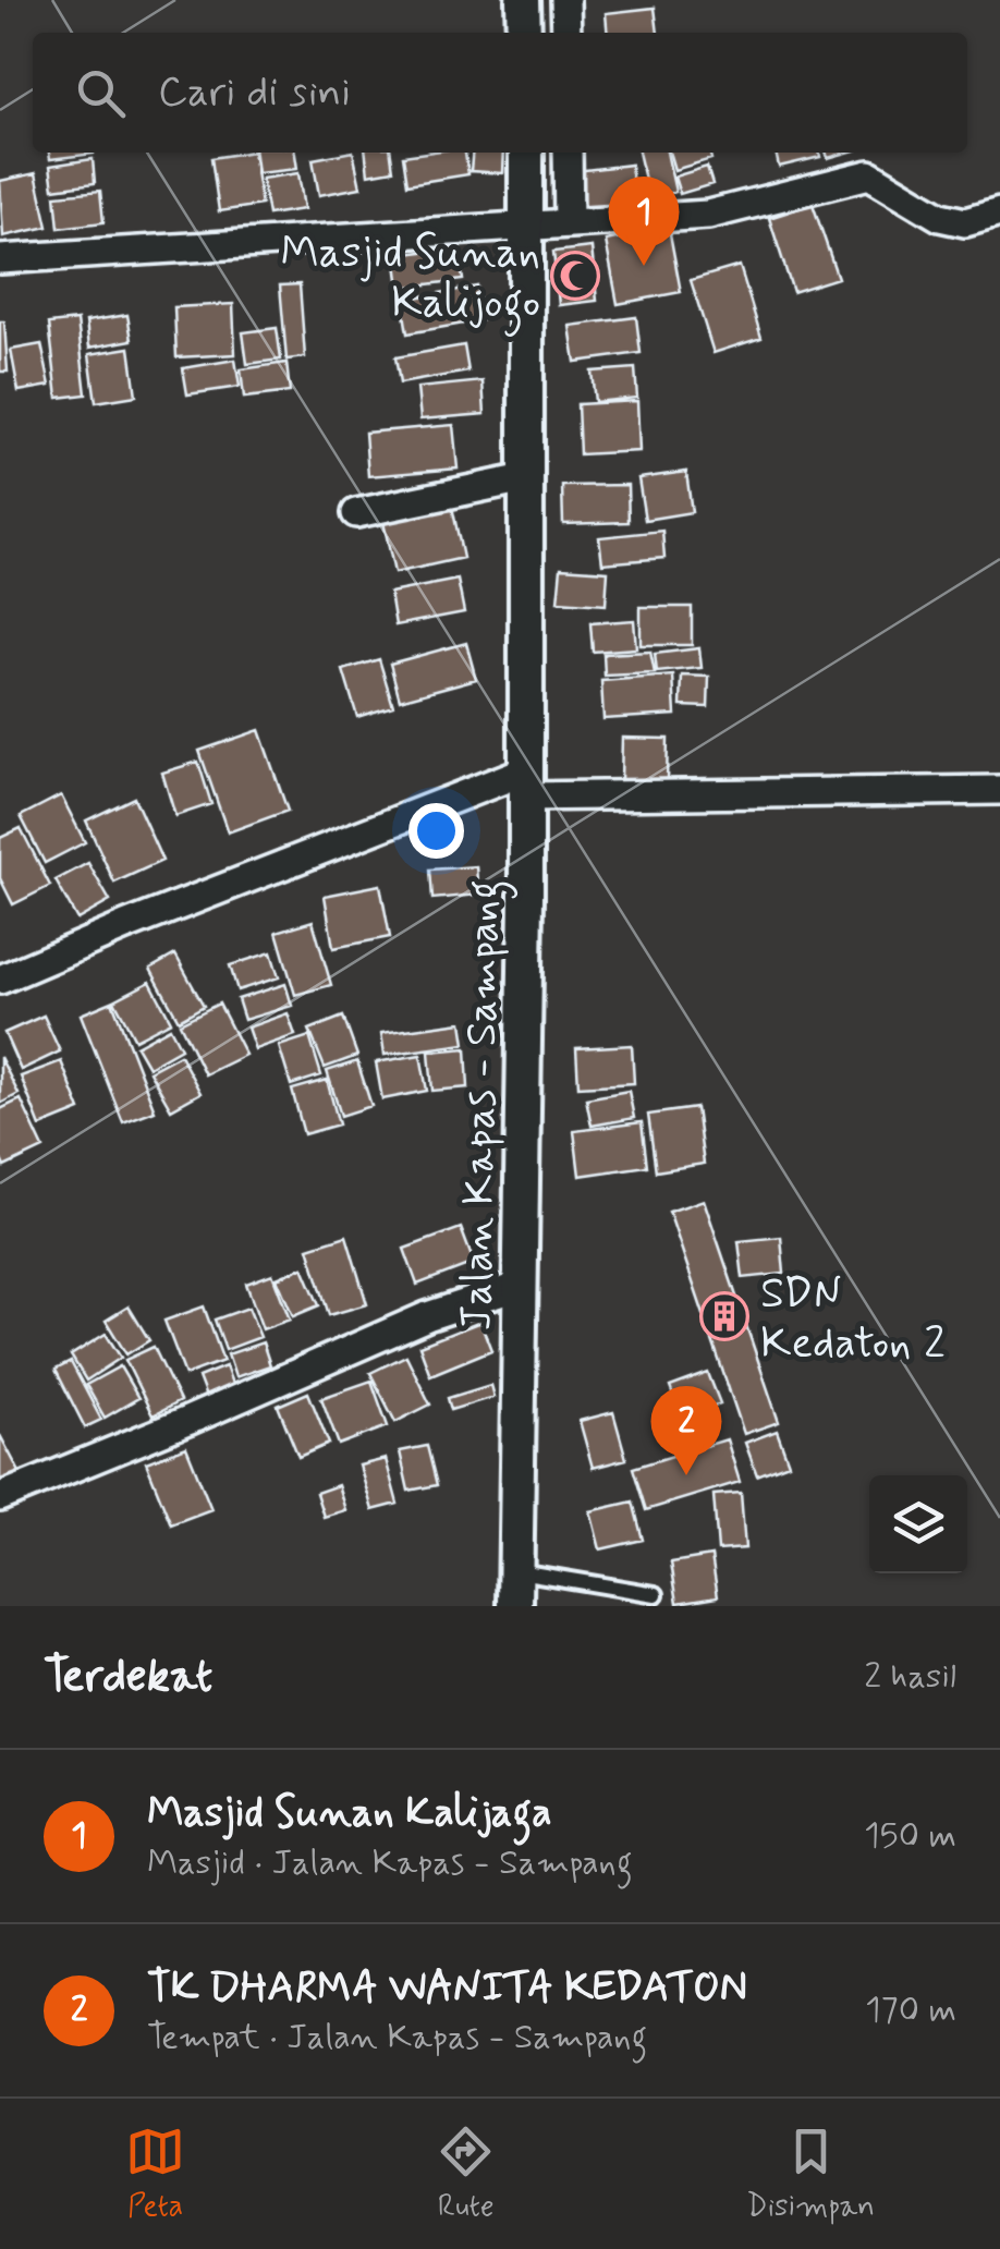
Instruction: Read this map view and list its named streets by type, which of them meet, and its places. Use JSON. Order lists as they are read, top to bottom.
{
  "streets": {
    "street": ["Jalan Kapas - Sampang"]
  },
  "places": {
    "mosque": ["Masjid Sunan Kalijogo"],
    "building": ["SDN Kedaton 2"]
  },
  "page": {
    "search": "Cari di sini",
    "pins": ["1", "2"],
    "heading": ["Terdekat", "2 hasil"],
    "list": [
      {
        "mark": "1",
        "name": "Masjid Sunan Kalijaga",
        "note": "Masjid · Jalan Kapas - Sampang",
        "value": "150 m"
      },
      {
        "mark": "2",
        "name": "TK DHARMA WANITA KEDATON",
        "note": "Tempat · Jalan Kapas - Sampang",
        "value": "170 m"
      }
    ],
    "nav": ["Peta", "Rute", "Disimpan"]
  }
}
